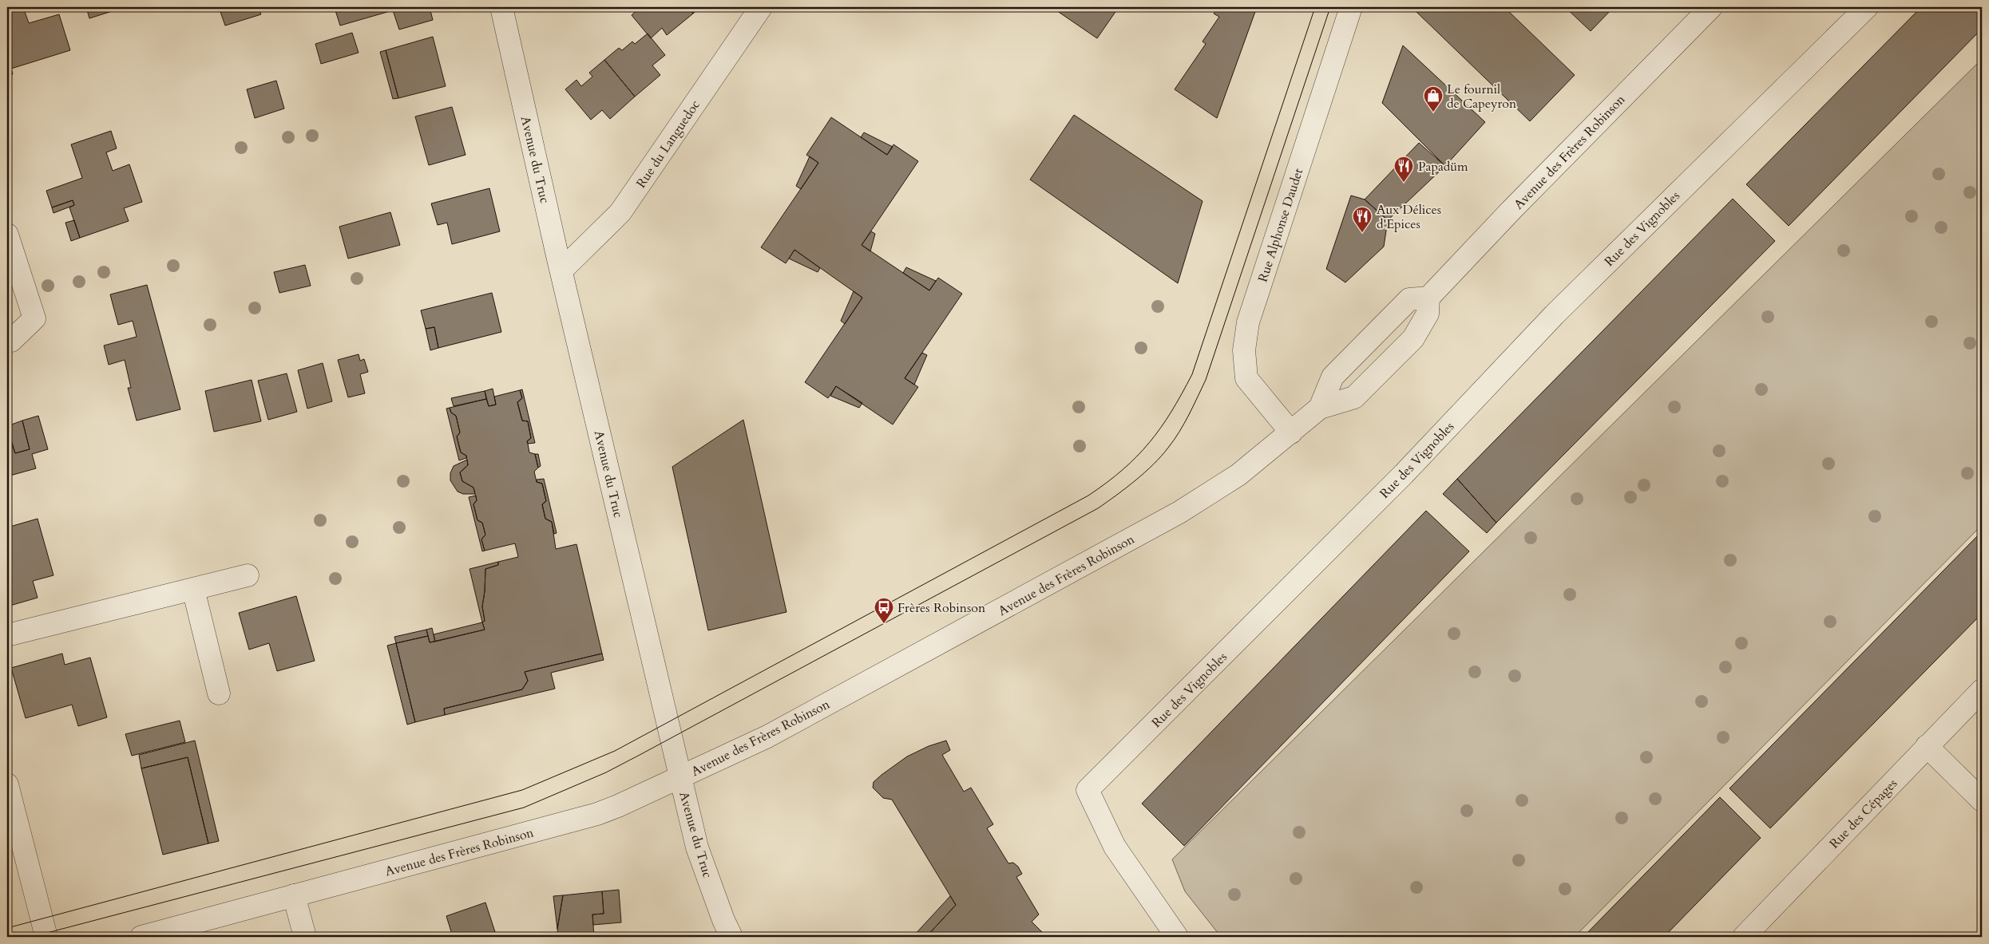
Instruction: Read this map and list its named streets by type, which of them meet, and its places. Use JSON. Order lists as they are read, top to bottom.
{
  "streets": {
    "street": [
      "Rue du Languedoc",
      "Avenue des Frères Robinson",
      "Avenue du Truc",
      "Rue Alphonse Daudet",
      "Rue des Vignobles",
      "Rue des Cépages"
    ]
  },
  "crossings": [
    ["Rue du Languedoc", "Avenue du Truc"],
    ["Avenue des Frères Robinson", "Avenue du Truc"],
    ["Avenue des Frères Robinson", "Rue Alphonse Daudet"]
  ],
  "places": {
    "shop": ["Le fournil de Capeyron"],
    "restaurant": ["Papadüm", "Aux Délices d'Epices"],
    "bus stop": ["Frères Robinson"]
  }
}
